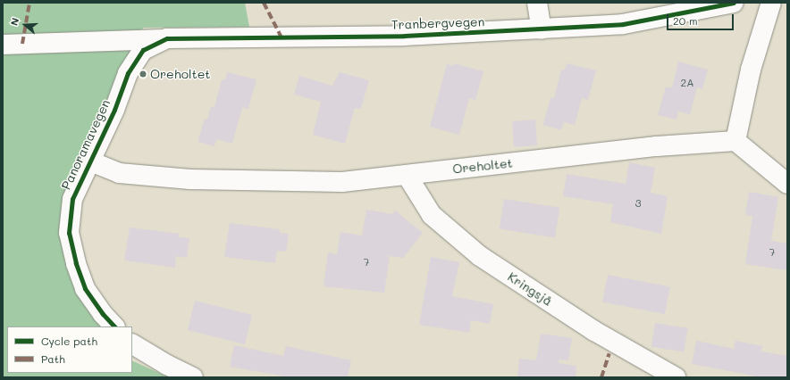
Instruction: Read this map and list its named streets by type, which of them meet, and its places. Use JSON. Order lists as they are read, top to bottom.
{
  "streets": {
    "street": [
      "Tranbergvegen",
      "Panoramavegen",
      "Oreholtet",
      "Kringsjå"
    ]
  },
  "crossings": [
    ["Tranbergvegen", "Panoramavegen"],
    ["Panoramavegen", "Oreholtet"],
    ["Oreholtet", "Kringsjå"]
  ],
  "places": ["Oreholtet"],
  "house_numbers": [
    "2A",
    "3",
    "7",
    "7"
  ],
  "legend": ["Cycle path", "Path"],
  "scale_bar": "20 m",
  "north": "left"
}
